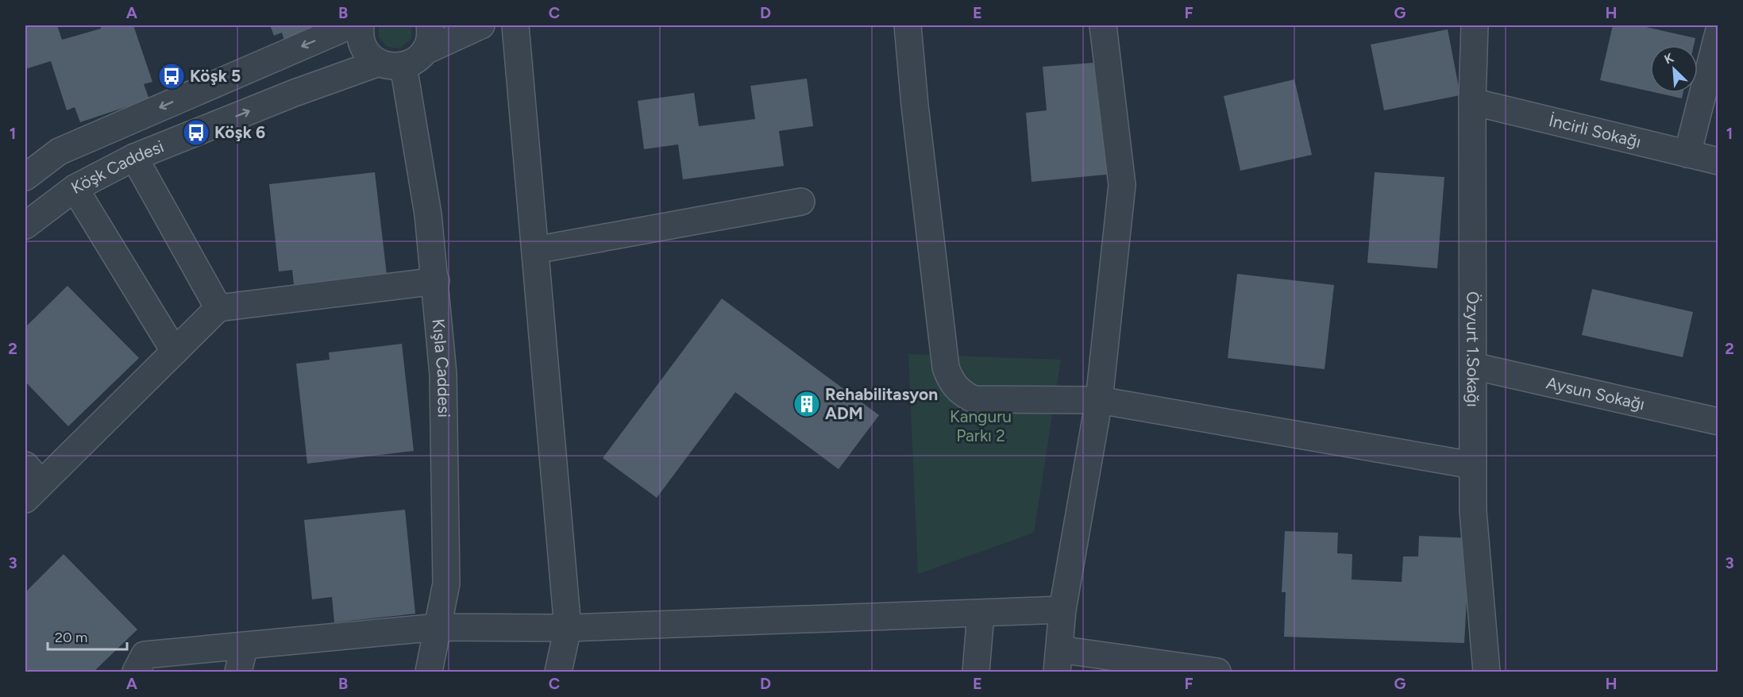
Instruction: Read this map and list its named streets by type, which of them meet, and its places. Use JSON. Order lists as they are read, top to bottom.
{
  "streets": {
    "street": [
      "İncirli Sokağı",
      "Köşk Caddesi",
      "Özyurt 1.Sokağı",
      "Kışla Caddesi",
      "Aysun Sokağı"
    ]
  },
  "crossings": [
    ["İncirli Sokağı", "Özyurt 1.Sokağı"],
    ["Köşk Caddesi", "Kışla Caddesi"],
    ["Özyurt 1.Sokağı", "Aysun Sokağı"]
  ],
  "parks": ["Kanguru Parkı 2"],
  "places": {
    "bus stop": ["Köşk 5", "Köşk 6"],
    "building": ["Rehabilitasyon ADM"]
  },
  "scale_bar": "20 m",
  "north": "top left",
  "grid": {
    "columns": [
      "A",
      "B",
      "C",
      "D",
      "E",
      "F",
      "G",
      "H"
    ],
    "rows": ["1", "2", "3"]
  }
}
